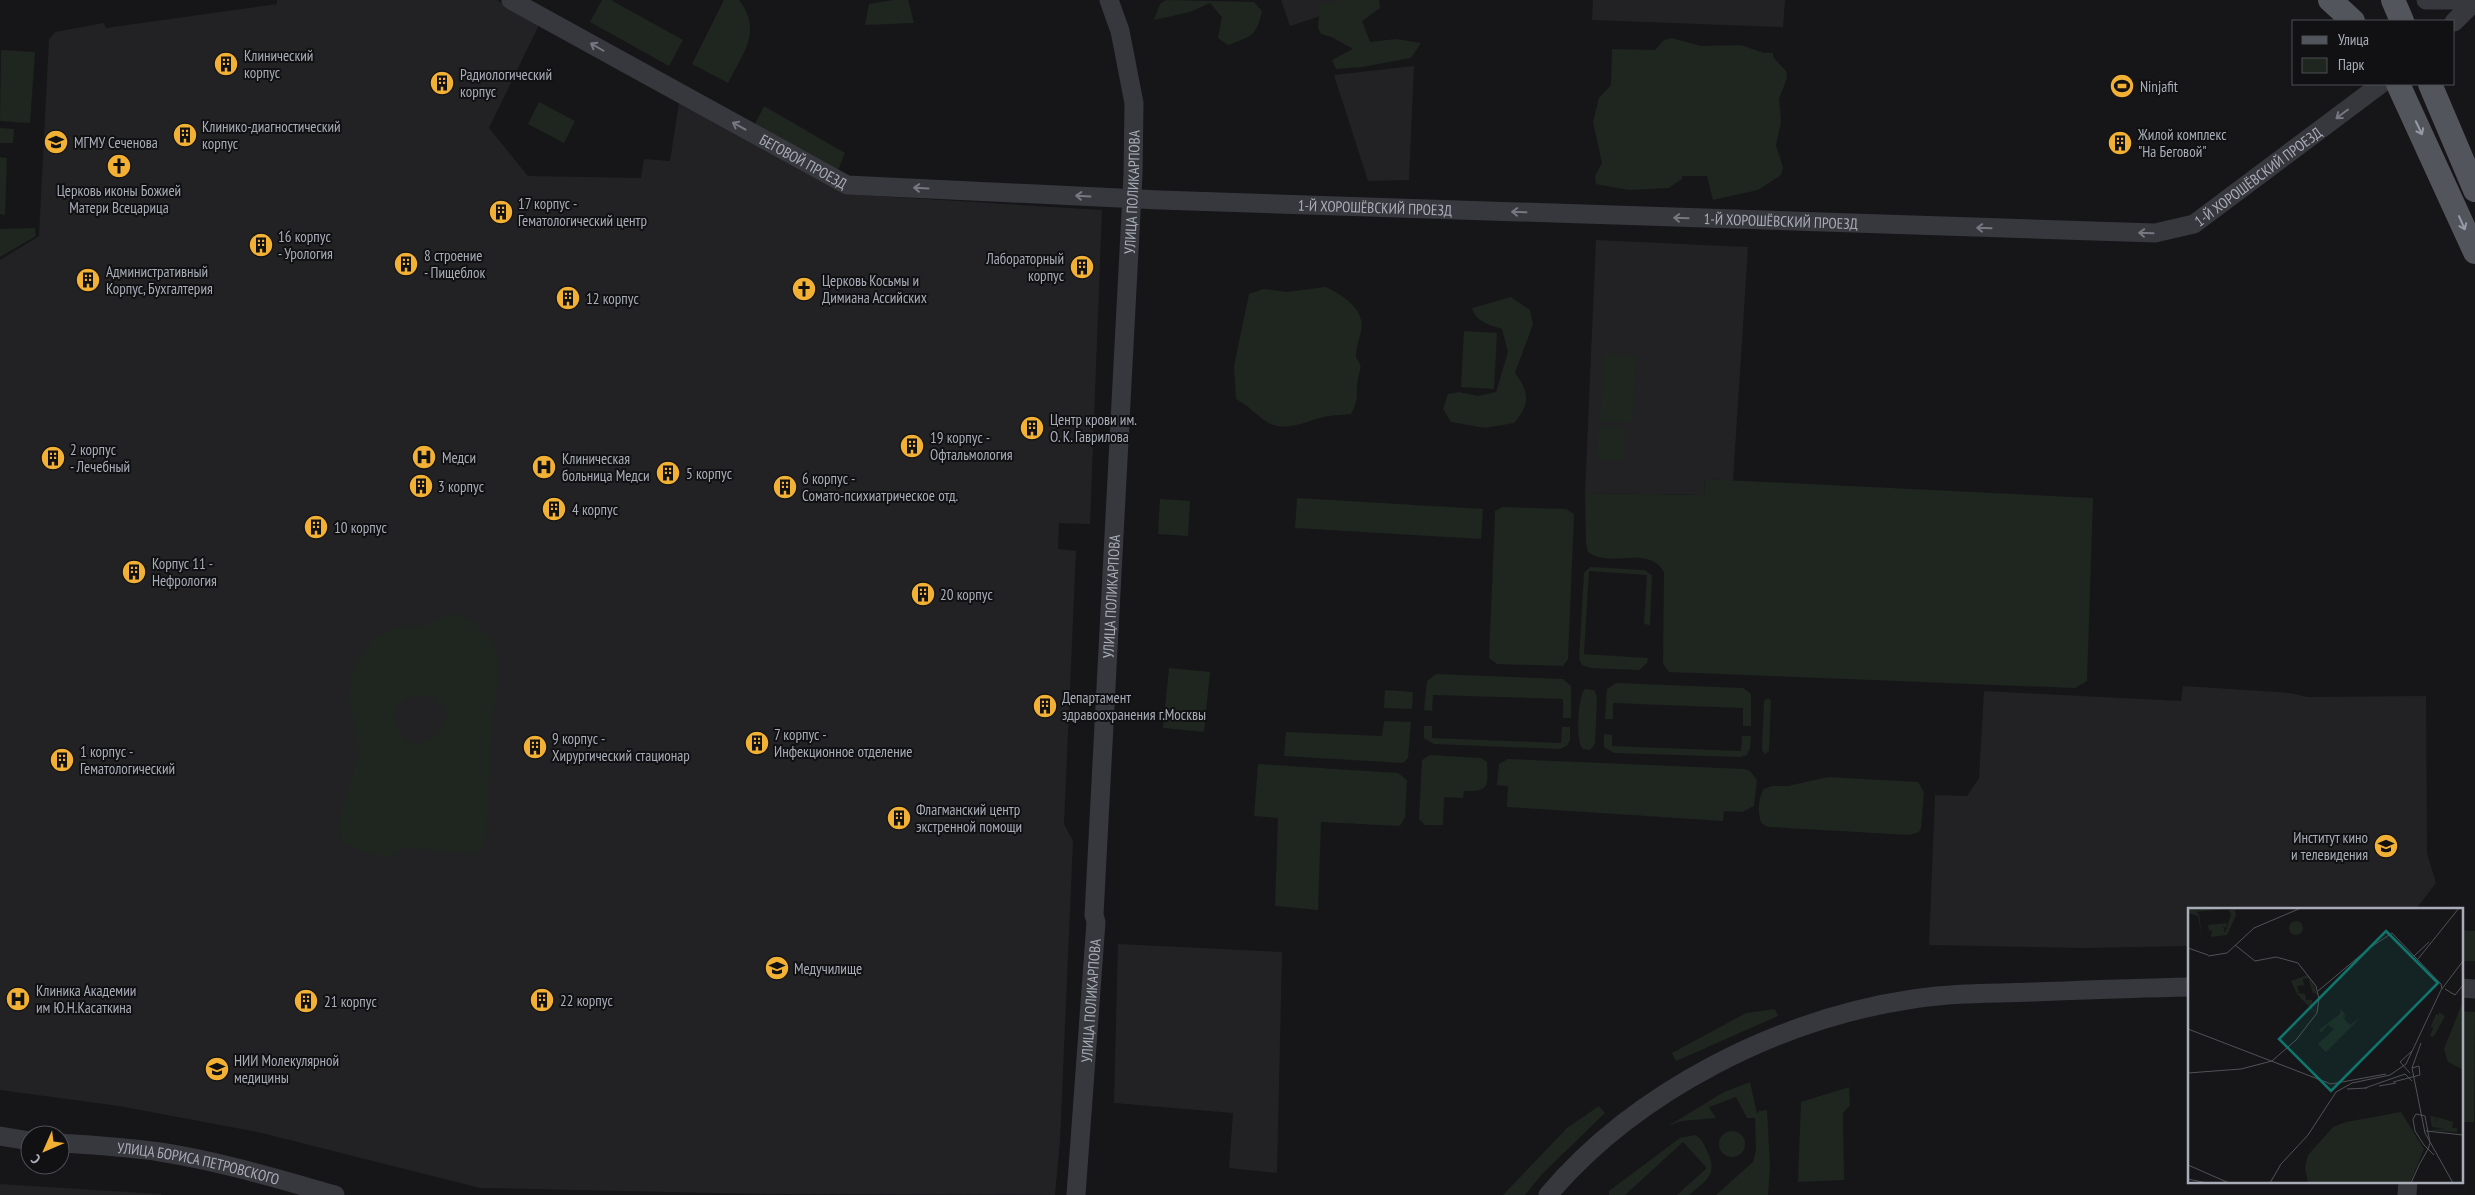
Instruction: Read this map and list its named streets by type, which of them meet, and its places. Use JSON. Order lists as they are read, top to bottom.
{
  "streets": {
    "street": [
      "БЕГОВОЙ ПРОЕЗД",
      "1-Й ХОРОШЁВСКИЙ ПРОЕЗД",
      "УЛИЦА ПОЛИКАРПОВА",
      "УЛИЦА БОРИСА ПЕТРОВСКОГО"
    ]
  },
  "crossings": [
    ["БЕГОВОЙ ПРОЕЗД", "1-Й ХОРОШЁВСКИЙ ПРОЕЗД"],
    ["БЕГОВОЙ ПРОЕЗД", "УЛИЦА ПОЛИКАРПОВА"],
    ["1-Й ХОРОШЁВСКИЙ ПРОЕЗД", "УЛИЦА ПОЛИКАРПОВА"]
  ],
  "one_way": ["БЕГОВОЙ ПРОЕЗД", "1-Й ХОРОШЁВСКИЙ ПРОЕЗД"],
  "places": {
    "building": [
      "Клинический корпус",
      "Радиологический корпус",
      "Клинико-диагностический корпус",
      "Жилой комплекс \"На Беговой\"",
      "17 корпус - Гематологический центр",
      "16 корпус - Урология",
      "8 строение - Пищеблок",
      "Лабораторный корпус",
      "Административный Корпус, Бухгалтерия",
      "12 корпус",
      "Центр крови им. О. К. Гаврилова",
      "19 корпус - Офтальмология",
      "2 корпус - Лечебный",
      "5 корпус",
      "3 корпус",
      "6 корпус - Сомато-психиатрическое отд.",
      "4 корпус",
      "10 корпус",
      "Корпус 11 - Нефрология",
      "20 корпус",
      "Департамент здравоохранения г.Москвы",
      "7 корпус - Инфекционное отделение",
      "9 корпус - Хирургический стационар",
      "1 корпус - Гематологический",
      "Флагманский центр экстренной помощи",
      "22 корпус",
      "21 корпус"
    ],
    "sports": ["Ninjafit"],
    "school or university": [
      "МГМУ Сеченова",
      "Институт кино и телевидения",
      "Медучилище",
      "НИИ Молекулярной медицины"
    ],
    "church": ["Церковь иконы Божией Матери Всецарица", "Церковь Косьмы и Димиана Ассийских"],
    "hospital": ["Медси", "Клиническая больница Медси", "Клиника Академии им Ю.Н.Касаткина"]
  },
  "legend": ["Улица", "Парк"],
  "north": "bottom left"
}
